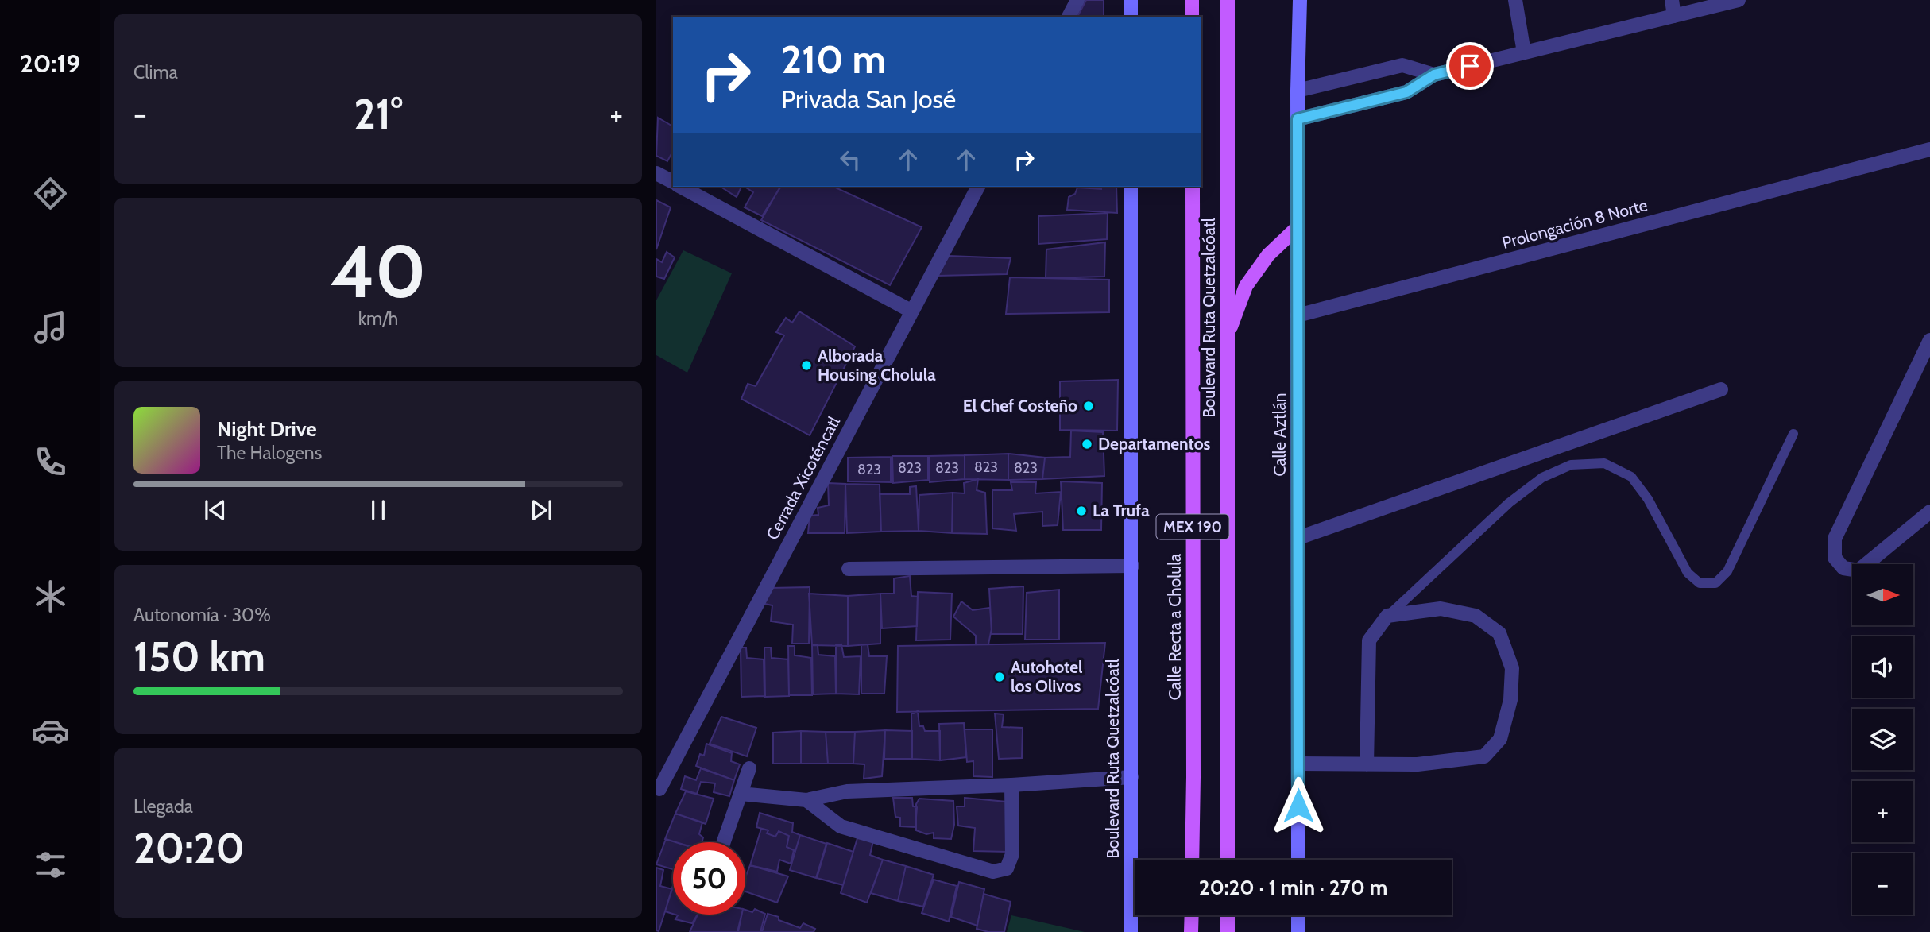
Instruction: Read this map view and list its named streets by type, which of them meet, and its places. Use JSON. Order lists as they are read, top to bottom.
{
  "streets": {
    "main road": [
      "Boulevard Ruta Quetzalcóatl",
      "Calle Aztlán",
      "MEX 190",
      "Calle Recta a Cholula"
    ],
    "street": ["Prolongación 8 Norte", "Cerrada Xicoténcatl"]
  },
  "crossings": [
    ["Prolongación 8 Norte", "Calle Aztlán"]
  ],
  "places": [
    "Alborada Housing Cholula",
    "El Chef Costeño",
    "Departamentos",
    "La Trufa",
    "Autohotel los Olivos"
  ],
  "house_numbers": [
    "823",
    "823",
    "823",
    "823",
    "823"
  ],
  "north": "right",
  "page": {
    "tabs": "20:19",
    "tile": [
      "Clima",
      ["40", "km/h"],
      ["Autonomía · 30%", "150 km"],
      ["Llegada", "20:20"]
    ],
    "turn": ["210 m", "Privada San José"],
    "heat": ["−", "21°", "+"],
    "song": ["Night Drive", "The Halogens"],
    "map_buttons": ["+", "−"],
    "limit": "50",
    "trip": "20:20 · 1 min · 270 m"
  }
}
